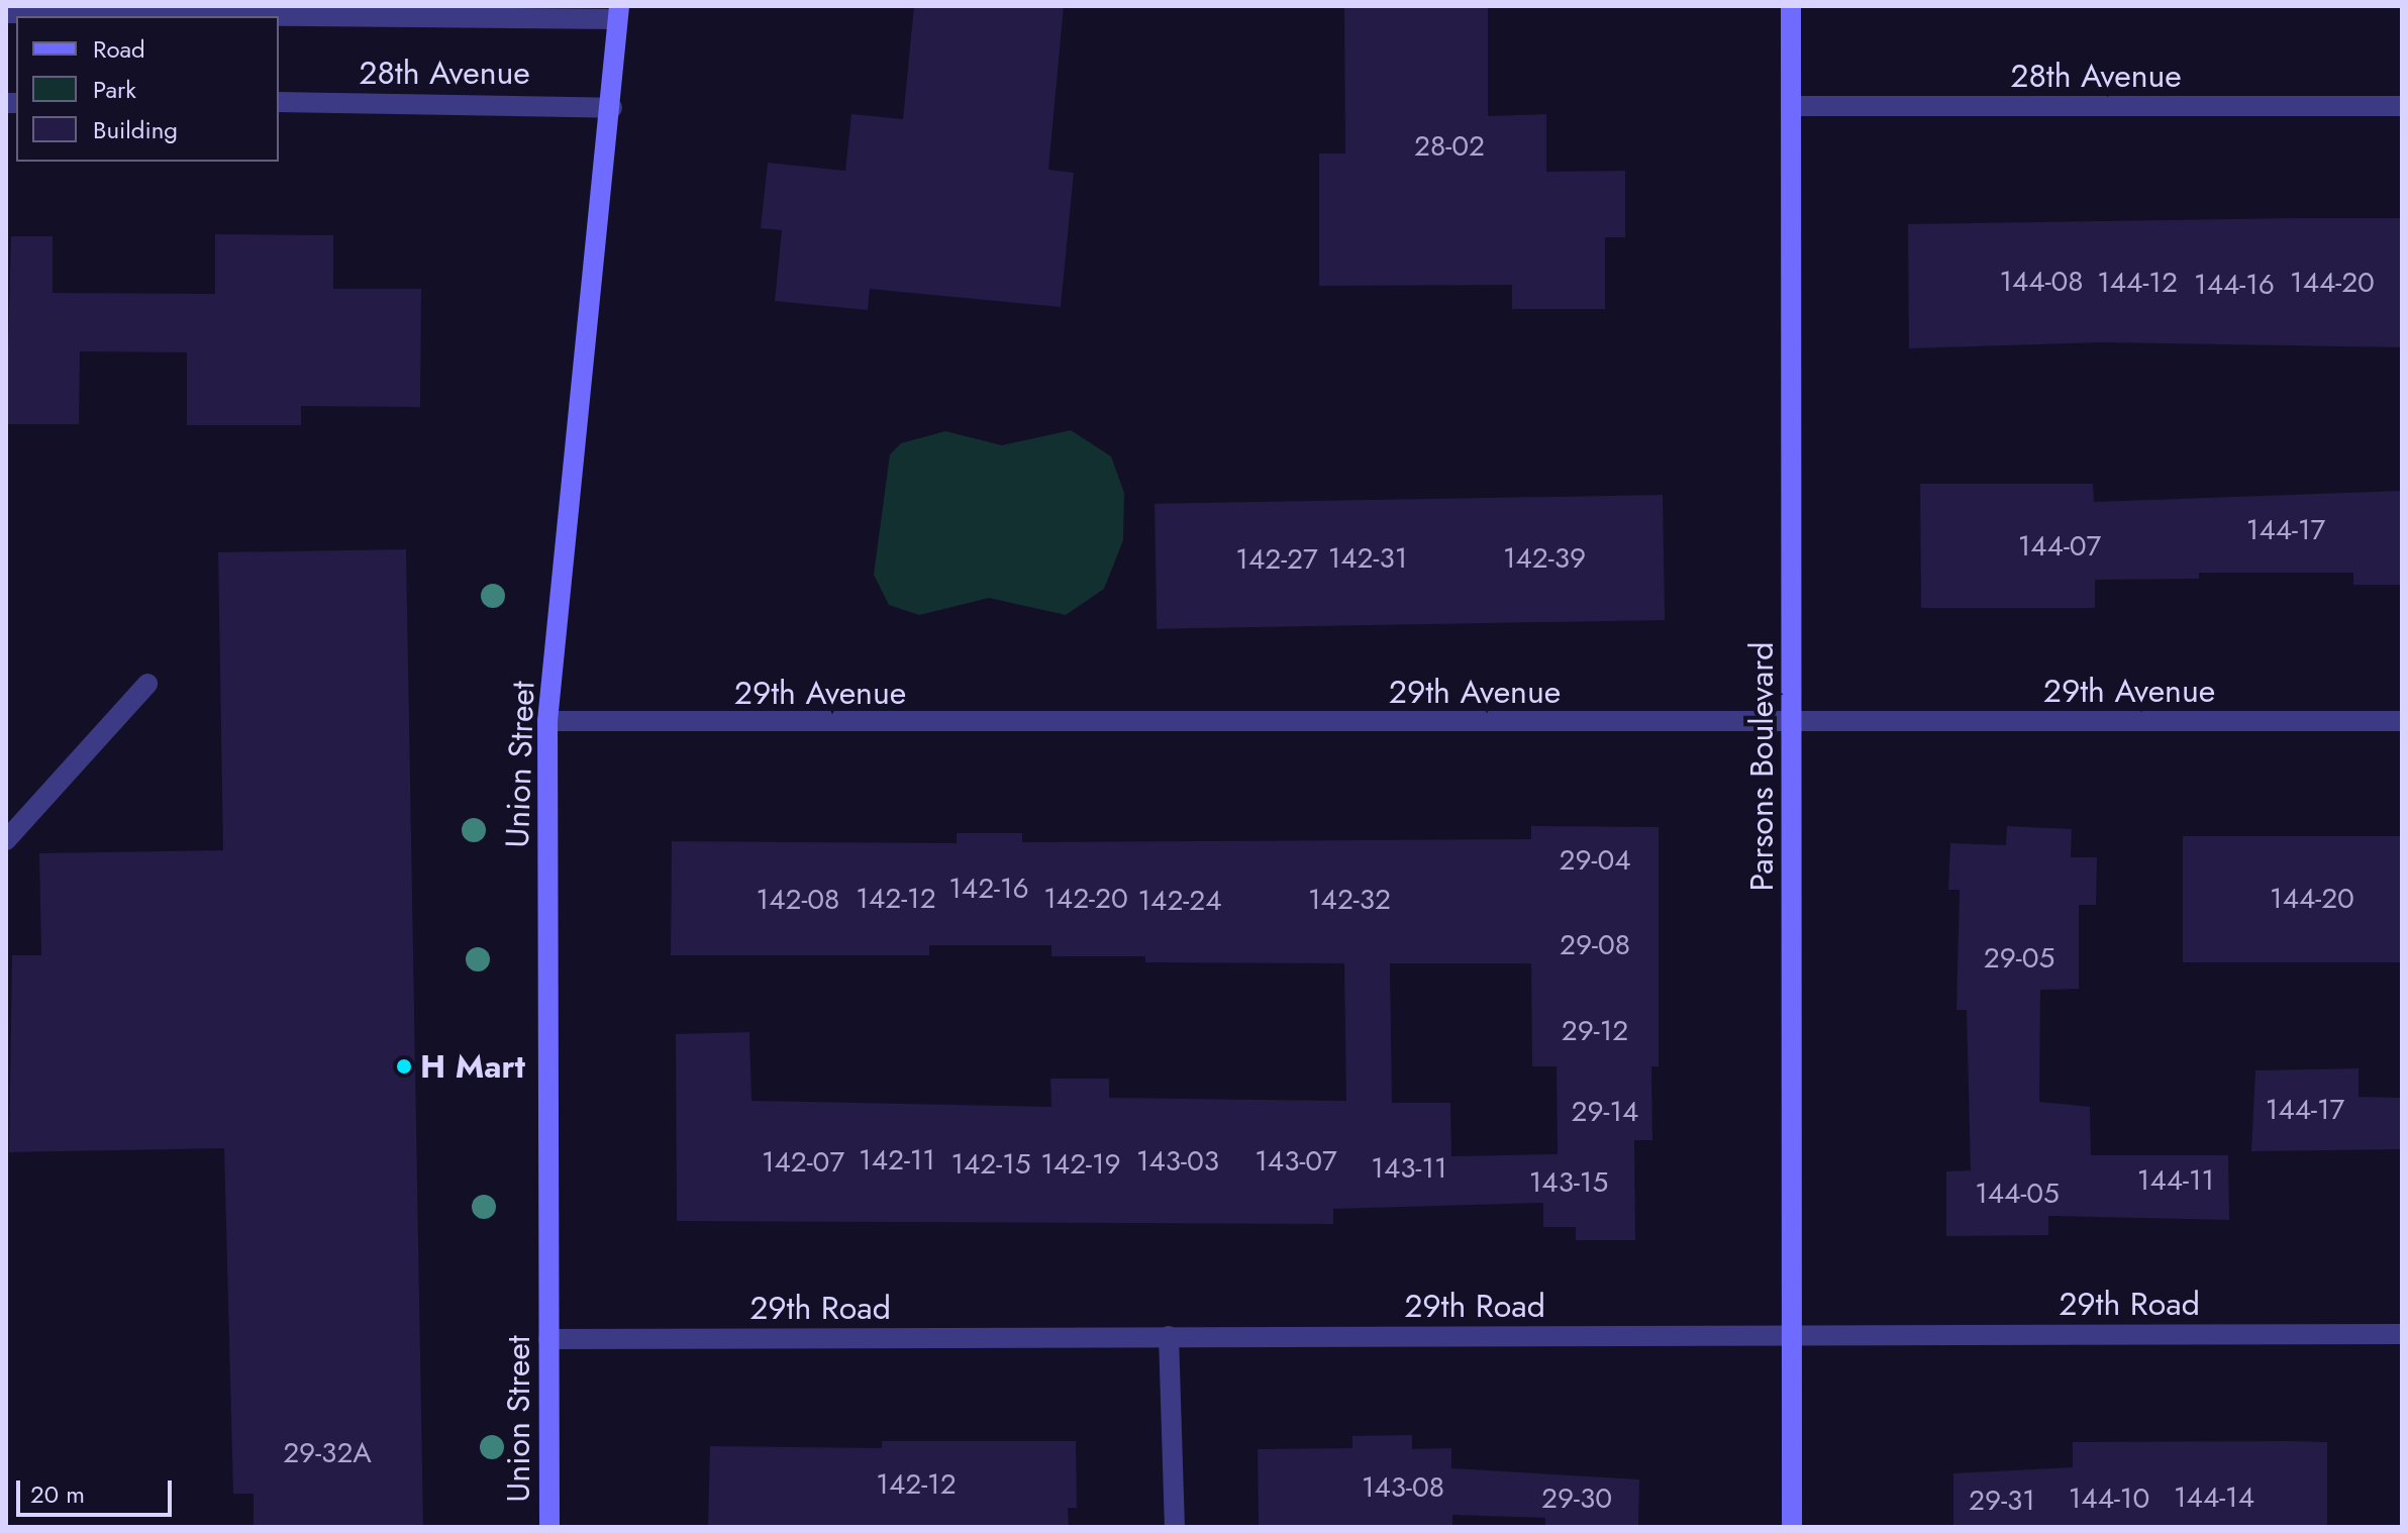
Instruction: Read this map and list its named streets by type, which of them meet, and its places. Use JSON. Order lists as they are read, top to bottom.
{
  "streets": {
    "street": [
      "28th Avenue",
      "29th Avenue",
      "Union Street",
      "Parsons Boulevard",
      "29th Road"
    ]
  },
  "crossings": [
    ["28th Avenue", "Union Street"],
    ["28th Avenue", "Parsons Boulevard"],
    ["29th Avenue", "Union Street"],
    ["29th Avenue", "Parsons Boulevard"],
    ["Union Street", "29th Road"],
    ["Parsons Boulevard", "29th Road"]
  ],
  "places": ["H Mart"],
  "house_numbers": [
    "28-02",
    "144-08",
    "144-12",
    "144-20",
    "144-16",
    "144-17",
    "144-07",
    "142-31",
    "142-39",
    "142-27",
    "29-04",
    "142-16",
    "142-12",
    "142-20",
    "144-20",
    "142-08",
    "142-32",
    "142-24",
    "29-08",
    "29-05",
    "29-12",
    "144-17",
    "29-14",
    "142-11",
    "143-03",
    "143-07",
    "142-07",
    "142-15",
    "142-19",
    "143-11",
    "144-11",
    "143-15",
    "144-05",
    "29-32A",
    "142-12",
    "143-08",
    "144-14",
    "29-30",
    "144-10",
    "29-31"
  ],
  "legend": ["Road", "Park", "Building"],
  "scale_bar": "20 m"
}
